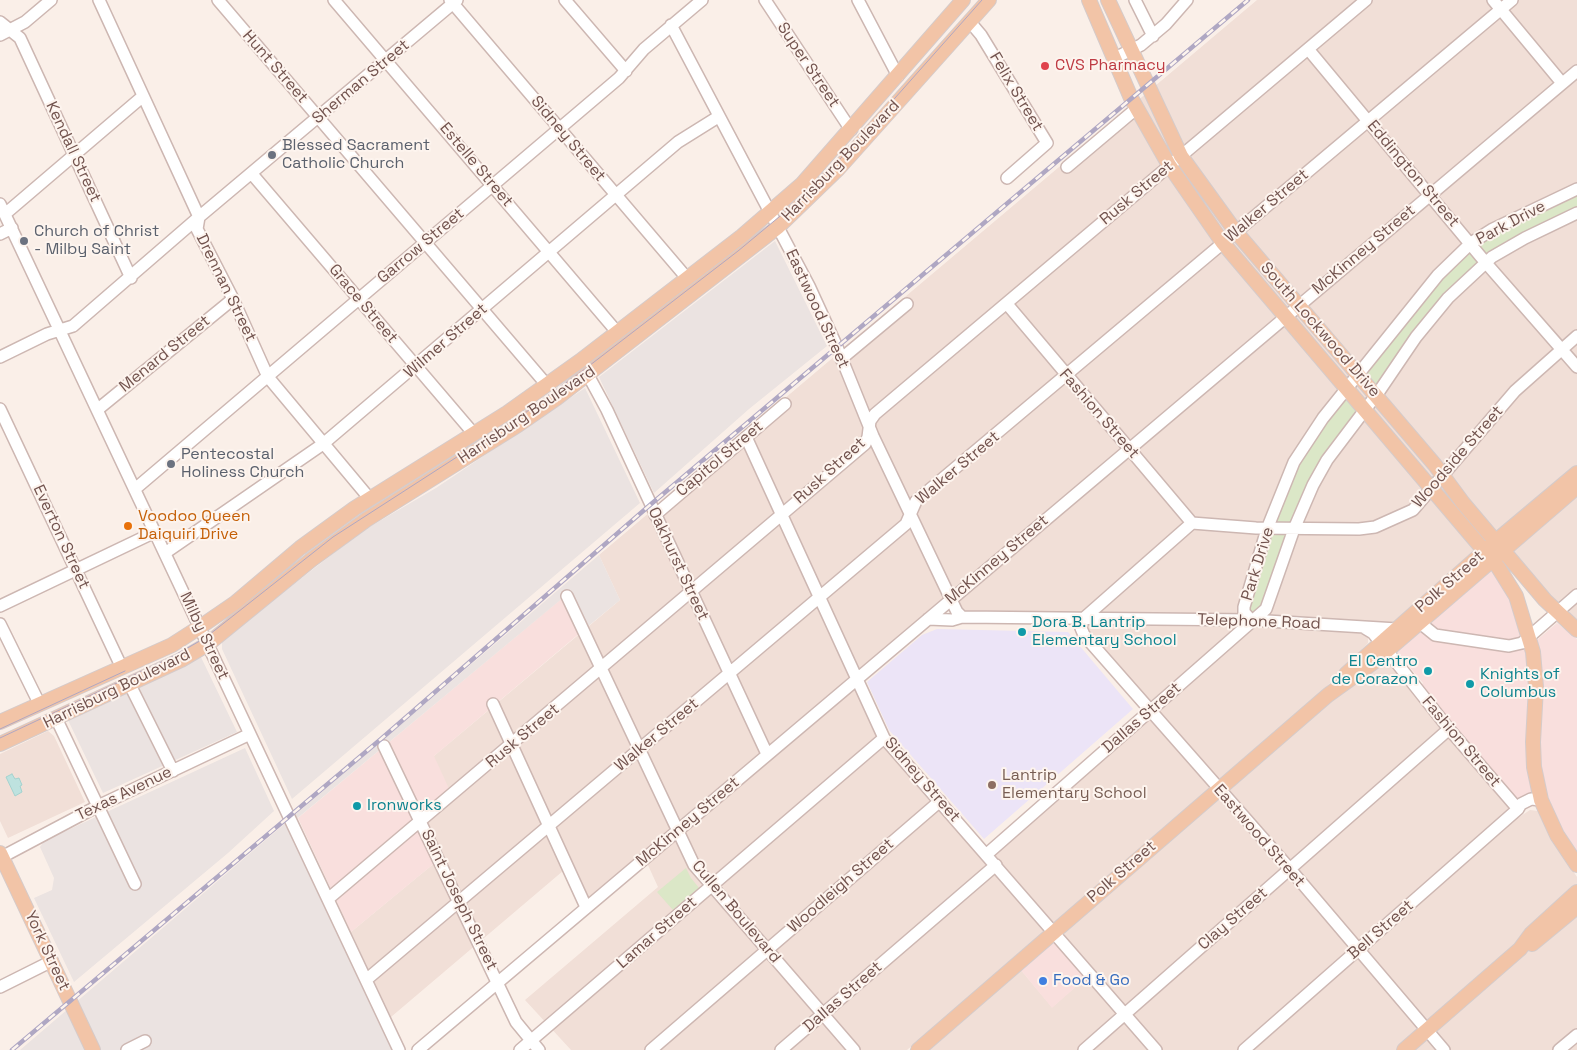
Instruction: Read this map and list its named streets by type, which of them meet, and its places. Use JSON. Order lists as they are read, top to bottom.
{
  "streets": {
    "main road": [
      "Harrisburg Boulevard",
      "South Lockwood Drive",
      "Polk Street",
      "York Street"
    ],
    "street": [
      "Super Street",
      "Hunt Street",
      "Sherman Street",
      "Felix Street",
      "Sidney Street",
      "Kendall Street",
      "Estelle Street",
      "Eddington Street",
      "Rusk Street",
      "Walker Street",
      "Park Drive",
      "Garrow Street",
      "McKinney Street",
      "Drennan Street",
      "Grace Street",
      "Eastwood Street",
      "Wilmer Street",
      "Menard Street",
      "Fashion Street",
      "Woodside Street",
      "Capitol Street",
      "Everton Street",
      "Oakhurst Street",
      "Telephone Road",
      "Milby Street",
      "Dallas Street",
      "Texas Avenue",
      "Woodleigh Street",
      "Saint Joseph Street",
      "Cullen Boulevard",
      "Clay Street",
      "Bell Street",
      "Lamar Street"
    ]
  },
  "crossings": [
    ["Super Street", "Harrisburg Boulevard"],
    ["Hunt Street", "Sherman Street"],
    ["Hunt Street", "Harrisburg Boulevard"],
    ["Hunt Street", "Garrow Street"],
    ["Hunt Street", "Wilmer Street"],
    ["Sherman Street", "Sidney Street"],
    ["Sherman Street", "Kendall Street"],
    ["Sherman Street", "Estelle Street"],
    ["Sherman Street", "Drennan Street"],
    ["Sherman Street", "Grace Street"],
    ["Sherman Street", "Milby Street"],
    ["Felix Street", "Harrisburg Boulevard"],
    ["Sidney Street", "Harrisburg Boulevard"],
    ["Sidney Street", "Rusk Street"],
    ["Sidney Street", "Walker Street"],
    ["Sidney Street", "Garrow Street"],
    ["Sidney Street", "McKinney Street"],
    ["Sidney Street", "Wilmer Street"],
    ["Sidney Street", "Capitol Street"],
    ["Sidney Street", "Polk Street"],
    ["Sidney Street", "Dallas Street"],
    ["Sidney Street", "Woodleigh Street"],
    ["Sidney Street", "Clay Street"],
    ["Sidney Street", "Lamar Street"],
    ["Harrisburg Boulevard", "Estelle Street"],
    ["Harrisburg Boulevard", "Drennan Street"],
    ["Harrisburg Boulevard", "Grace Street"],
    ["Harrisburg Boulevard", "Eastwood Street"],
    ["Harrisburg Boulevard", "Everton Street"],
    ["Harrisburg Boulevard", "Oakhurst Street"],
    ["Harrisburg Boulevard", "Milby Street"],
    ["Estelle Street", "Garrow Street"],
    ["Estelle Street", "Wilmer Street"],
    ["Eddington Street", "Rusk Street"],
    ["Eddington Street", "Walker Street"],
    ["Eddington Street", "Park Drive"],
    ["Eddington Street", "McKinney Street"],
    ["Eddington Street", "Woodside Street"],
    ["Rusk Street", "Eastwood Street"],
    ["Rusk Street", "South Lockwood Drive"],
    ["Rusk Street", "Fashion Street"],
    ["Rusk Street", "Oakhurst Street"],
    ["Rusk Street", "Milby Street"],
    ["Rusk Street", "Saint Joseph Street"],
    ["Rusk Street", "Cullen Boulevard"],
    ["Walker Street", "Eastwood Street"],
    ["Walker Street", "South Lockwood Drive"],
    ["Walker Street", "Fashion Street"],
    ["Walker Street", "Oakhurst Street"],
    ["Walker Street", "Milby Street"],
    ["Walker Street", "Saint Joseph Street"],
    ["Walker Street", "Cullen Boulevard"],
    ["Park Drive", "South Lockwood Drive"],
    ["Park Drive", "Woodside Street"],
    ["Park Drive", "Telephone Road"],
    ["Park Drive", "Dallas Street"],
    ["Garrow Street", "Drennan Street"],
    ["Garrow Street", "Grace Street"],
    ["Garrow Street", "Eastwood Street"],
    ["Garrow Street", "Milby Street"],
    ["McKinney Street", "Eastwood Street"],
    ["McKinney Street", "South Lockwood Drive"],
    ["McKinney Street", "Fashion Street"],
    ["McKinney Street", "Oakhurst Street"],
    ["McKinney Street", "Telephone Road"],
    ["McKinney Street", "Saint Joseph Street"],
    ["McKinney Street", "Cullen Boulevard"],
    ["Drennan Street", "Wilmer Street"],
    ["Drennan Street", "Menard Street"],
    ["Grace Street", "Wilmer Street"],
    ["Eastwood Street", "Wilmer Street"],
    ["Eastwood Street", "Polk Street"],
    ["Eastwood Street", "Telephone Road"],
    ["Eastwood Street", "Dallas Street"],
    ["Eastwood Street", "Clay Street"],
    ["Eastwood Street", "Bell Street"],
    ["South Lockwood Drive", "Woodside Street"],
    ["South Lockwood Drive", "Polk Street"],
    ["South Lockwood Drive", "Bell Street"],
    ["Wilmer Street", "Milby Street"],
    ["Menard Street", "Milby Street"],
    ["Fashion Street", "Woodside Street"],
    ["Fashion Street", "Polk Street"],
    ["Fashion Street", "Clay Street"],
    ["Fashion Street", "Bell Street"],
    ["Capitol Street", "Oakhurst Street"],
    ["Polk Street", "Telephone Road"],
    ["Telephone Road", "Dallas Street"],
    ["Milby Street", "Texas Avenue"],
    ["Dallas Street", "Cullen Boulevard"],
    ["Texas Avenue", "York Street"],
    ["Woodleigh Street", "Cullen Boulevard"],
    ["Saint Joseph Street", "Lamar Street"],
    ["Cullen Boulevard", "Lamar Street"]
  ],
  "places": [
    "CVS Pharmacy",
    "Blessed Sacrament Catholic Church",
    "Church of Christ - Milby Saint",
    "Pentecostal Holiness Church",
    "Voodoo Queen Daiquiri Drive",
    "Dora B. Lantrip Elementary School",
    "El Centro de Corazon",
    "Knights of Columbus",
    "Lantrip Elementary School",
    "Ironworks",
    "Food & Go"
  ]
}
